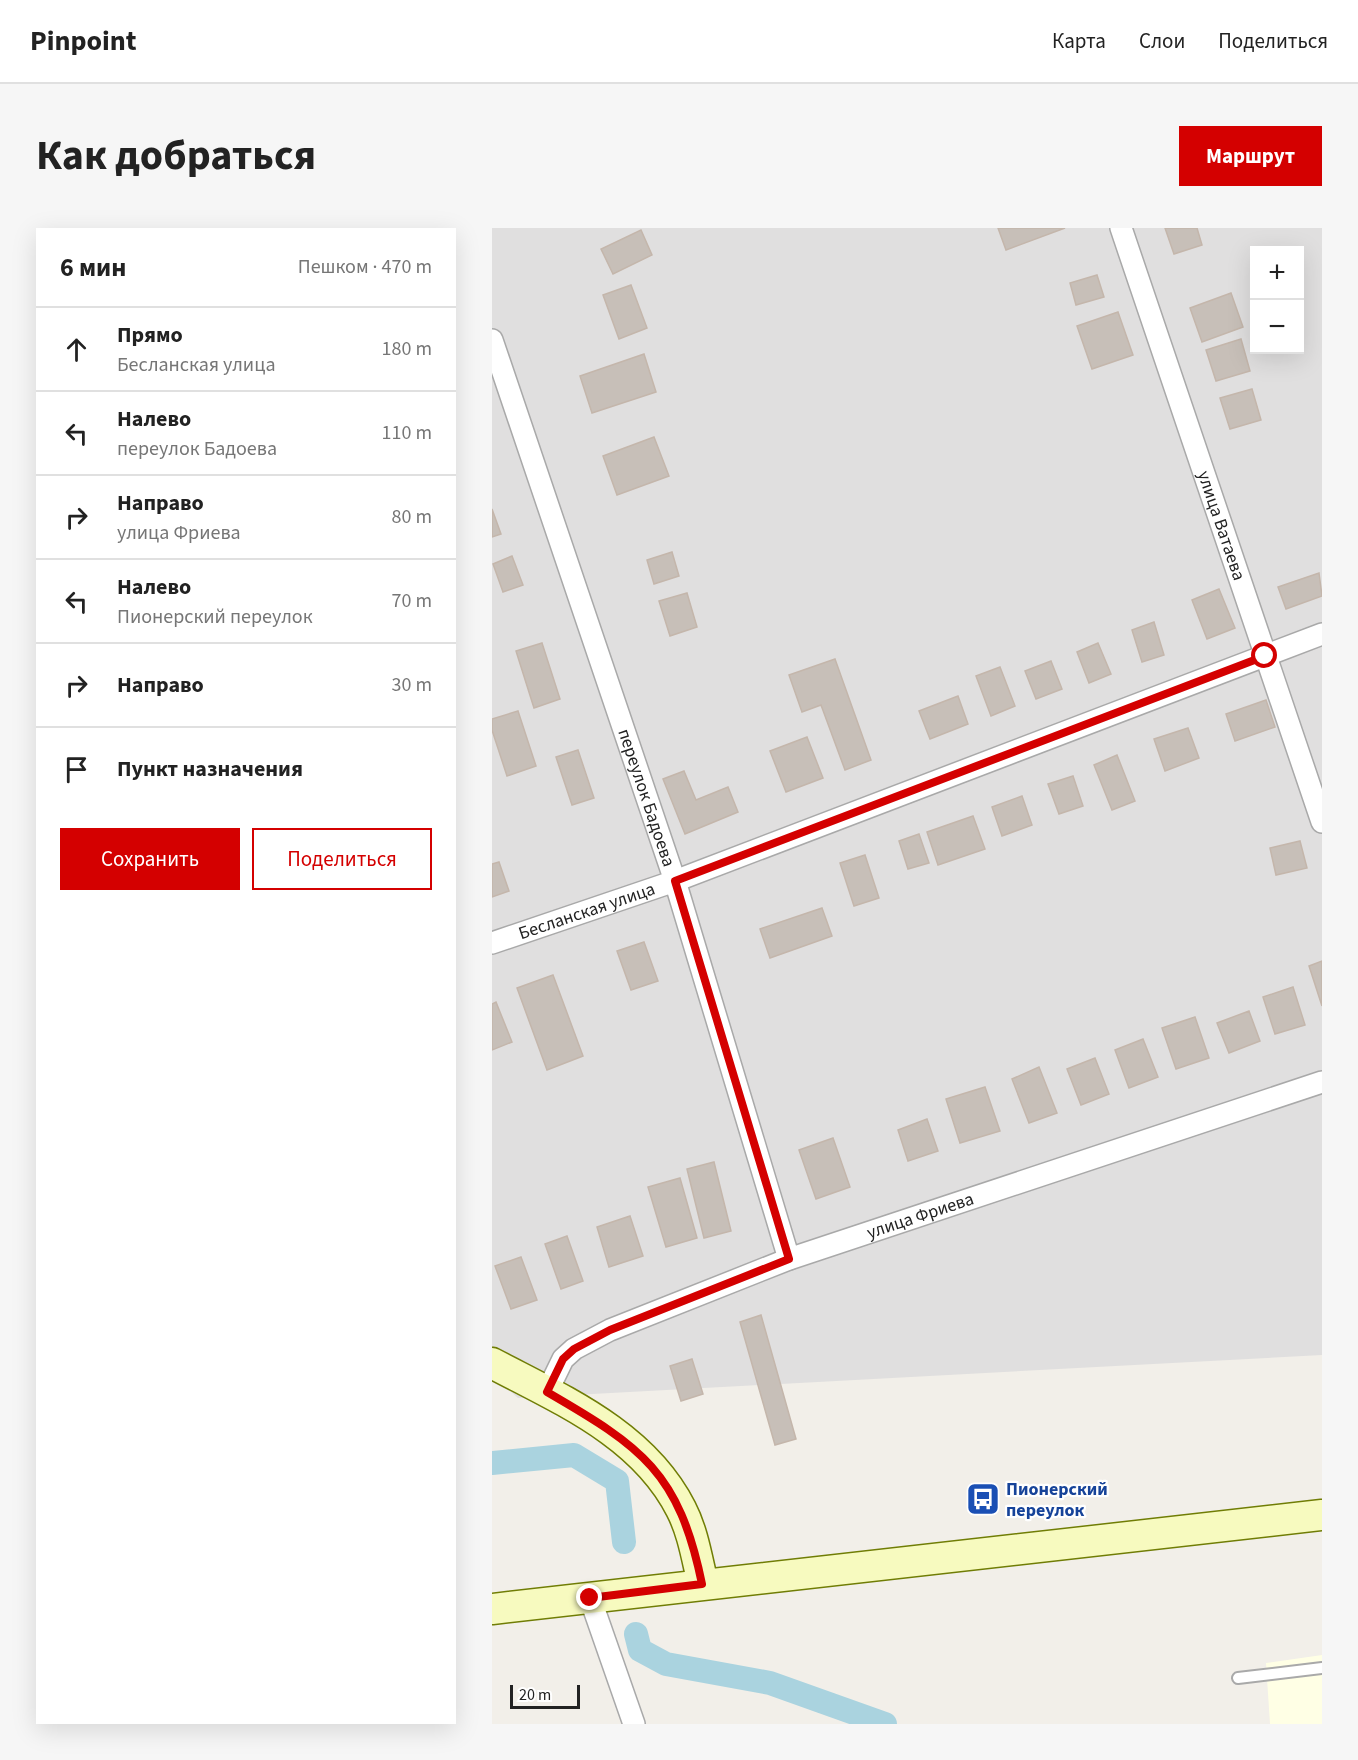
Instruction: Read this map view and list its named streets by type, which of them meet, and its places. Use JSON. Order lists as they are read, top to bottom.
{
  "streets": {
    "street": [
      "улица Ватаева",
      "переулок Бадоева",
      "Бесланская улица",
      "улица Фриева"
    ]
  },
  "crossings": [
    ["улица Ватаева", "Бесланская улица"],
    ["переулок Бадоева", "Бесланская улица"],
    ["переулок Бадоева", "улица Фриева"]
  ],
  "places": {
    "bus stop": ["Пионерский переулок"]
  },
  "scale_bar": "20 m",
  "page": {
    "header": "Pinpoint",
    "nav": ["Карта", "Слои", "Поделиться"],
    "title": "Как добраться",
    "buttons": [
      "Маршрут",
      ["Сохранить", "Поделиться"]
    ],
    "heading": ["6 мин", "Пешком · 470 m"],
    "map_buttons": ["+", "−"],
    "list": [
      ["Прямо", "Бесланская улица", "180 m"],
      ["Налево", "переулок Бадоева", "110 m"],
      ["Направо", "улица Фриева", "80 m"],
      ["Налево", "Пионерский переулок", "70 m"],
      ["Направо", "30 m"],
      "Пункт назначения"
    ],
    "scale": "20 m"
  }
}
